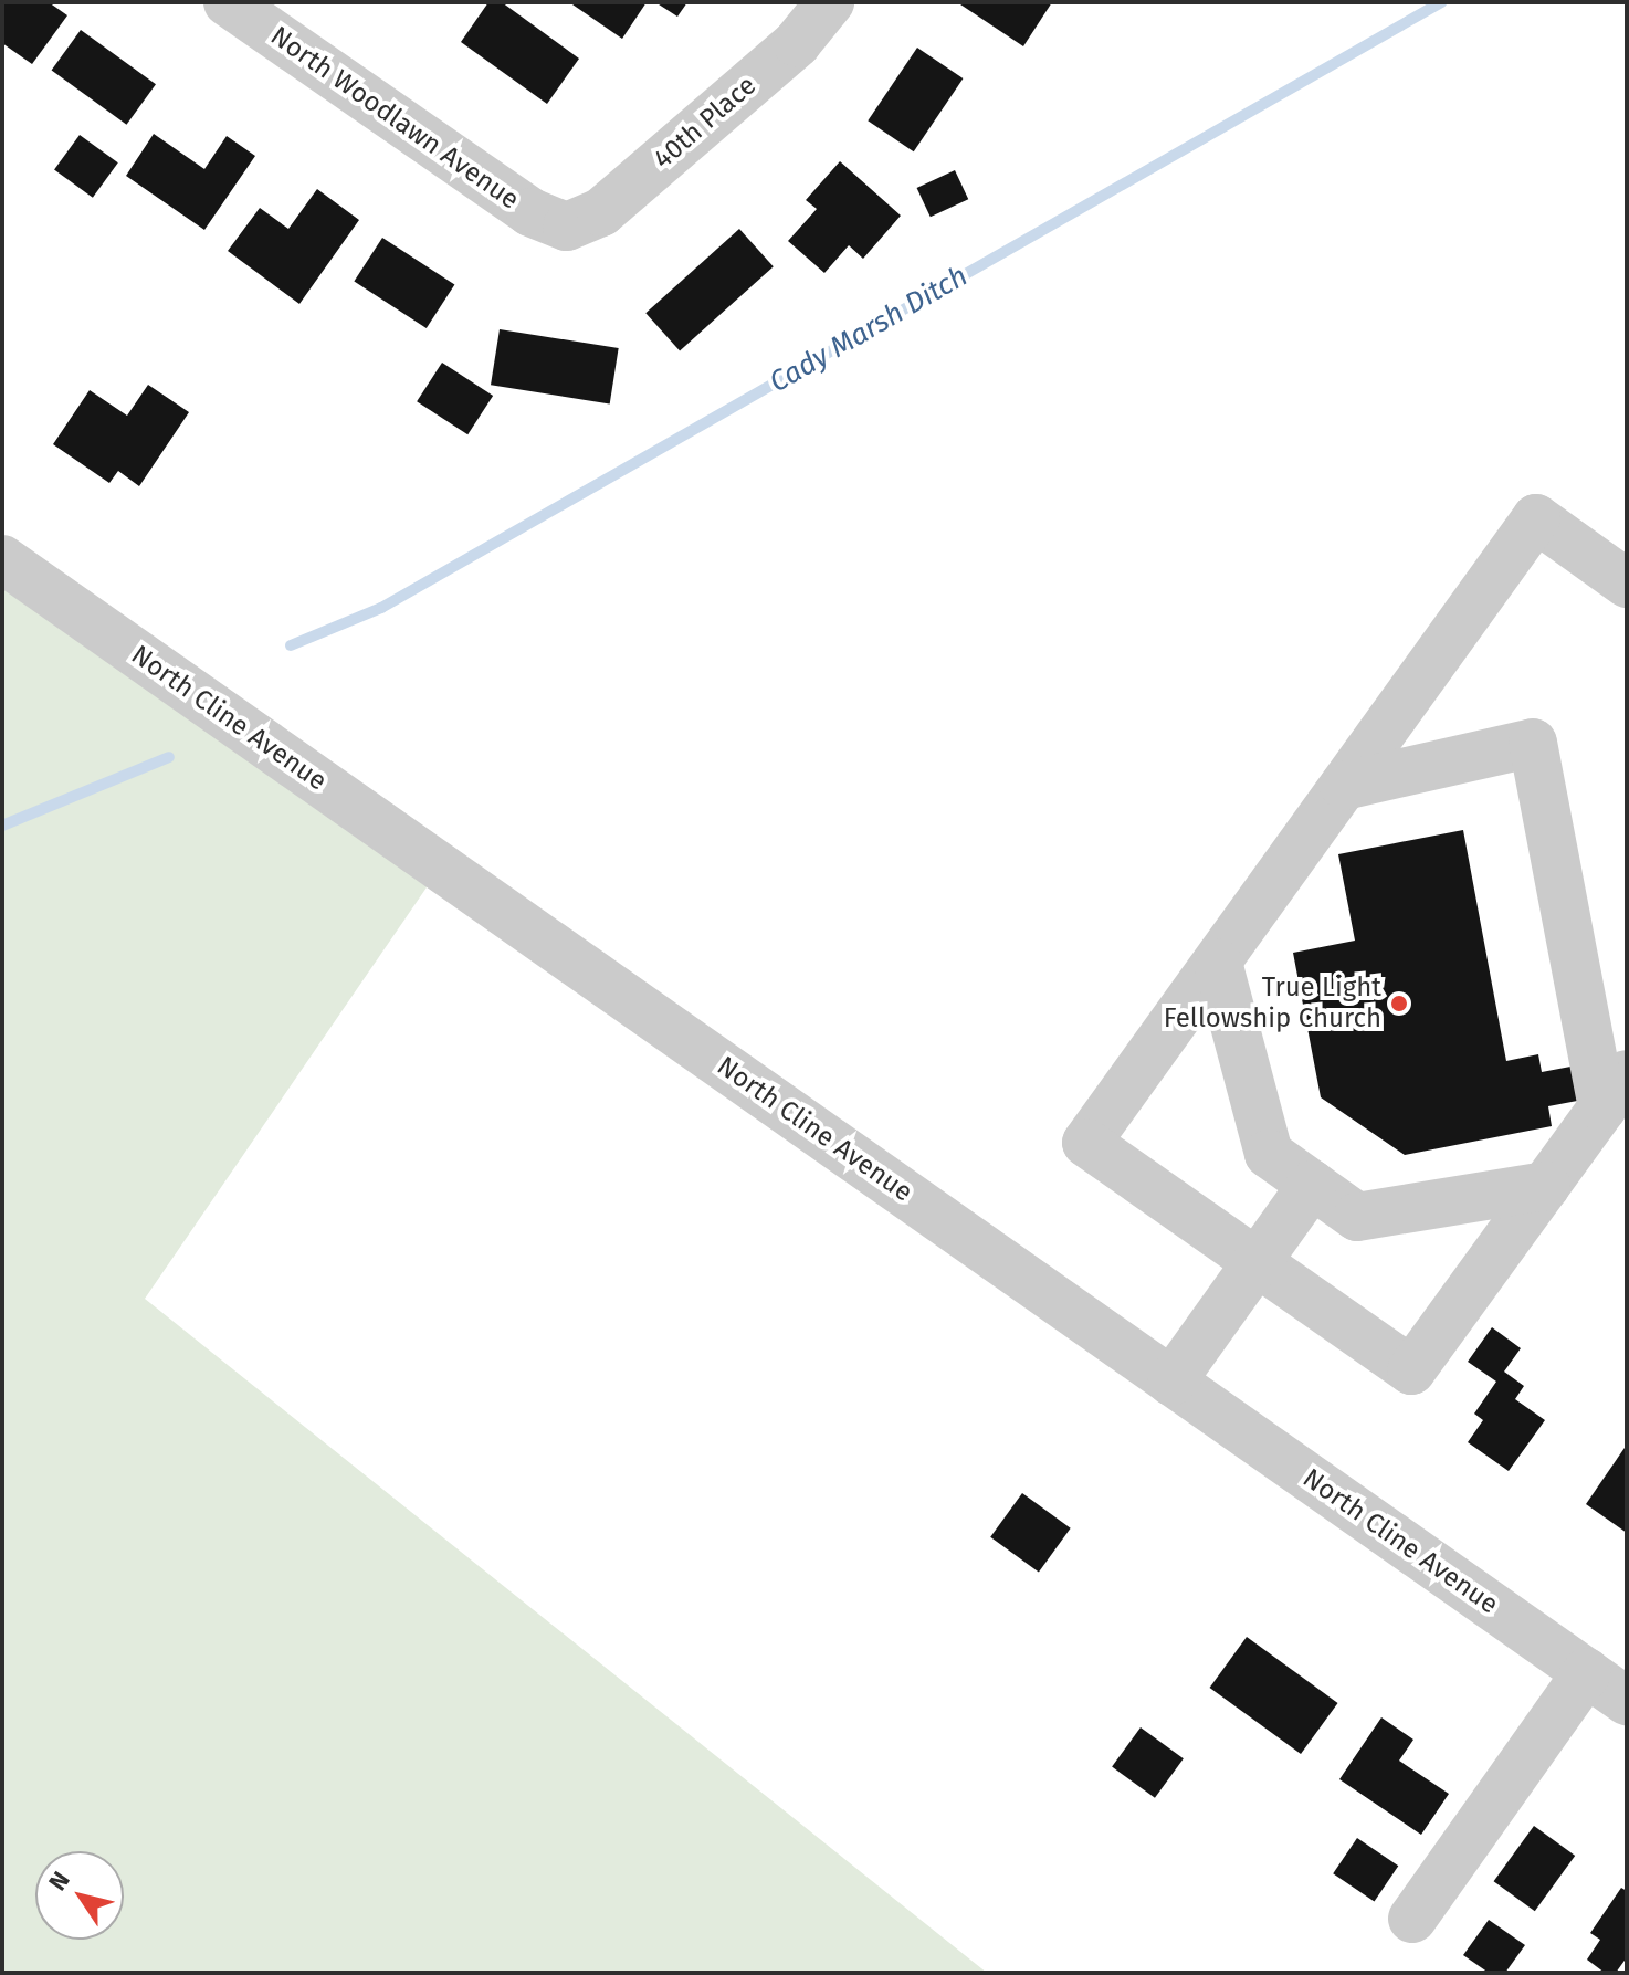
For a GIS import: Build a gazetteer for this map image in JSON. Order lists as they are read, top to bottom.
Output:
{
  "streets": {
    "street": ["North Woodlawn Avenue", "40th Place", "North Cline Avenue"]
  },
  "crossings": [
    ["North Woodlawn Avenue", "40th Place"]
  ],
  "water": ["Cady Marsh Ditch"],
  "places": ["True Light Fellowship Church"],
  "north": "top left"
}
